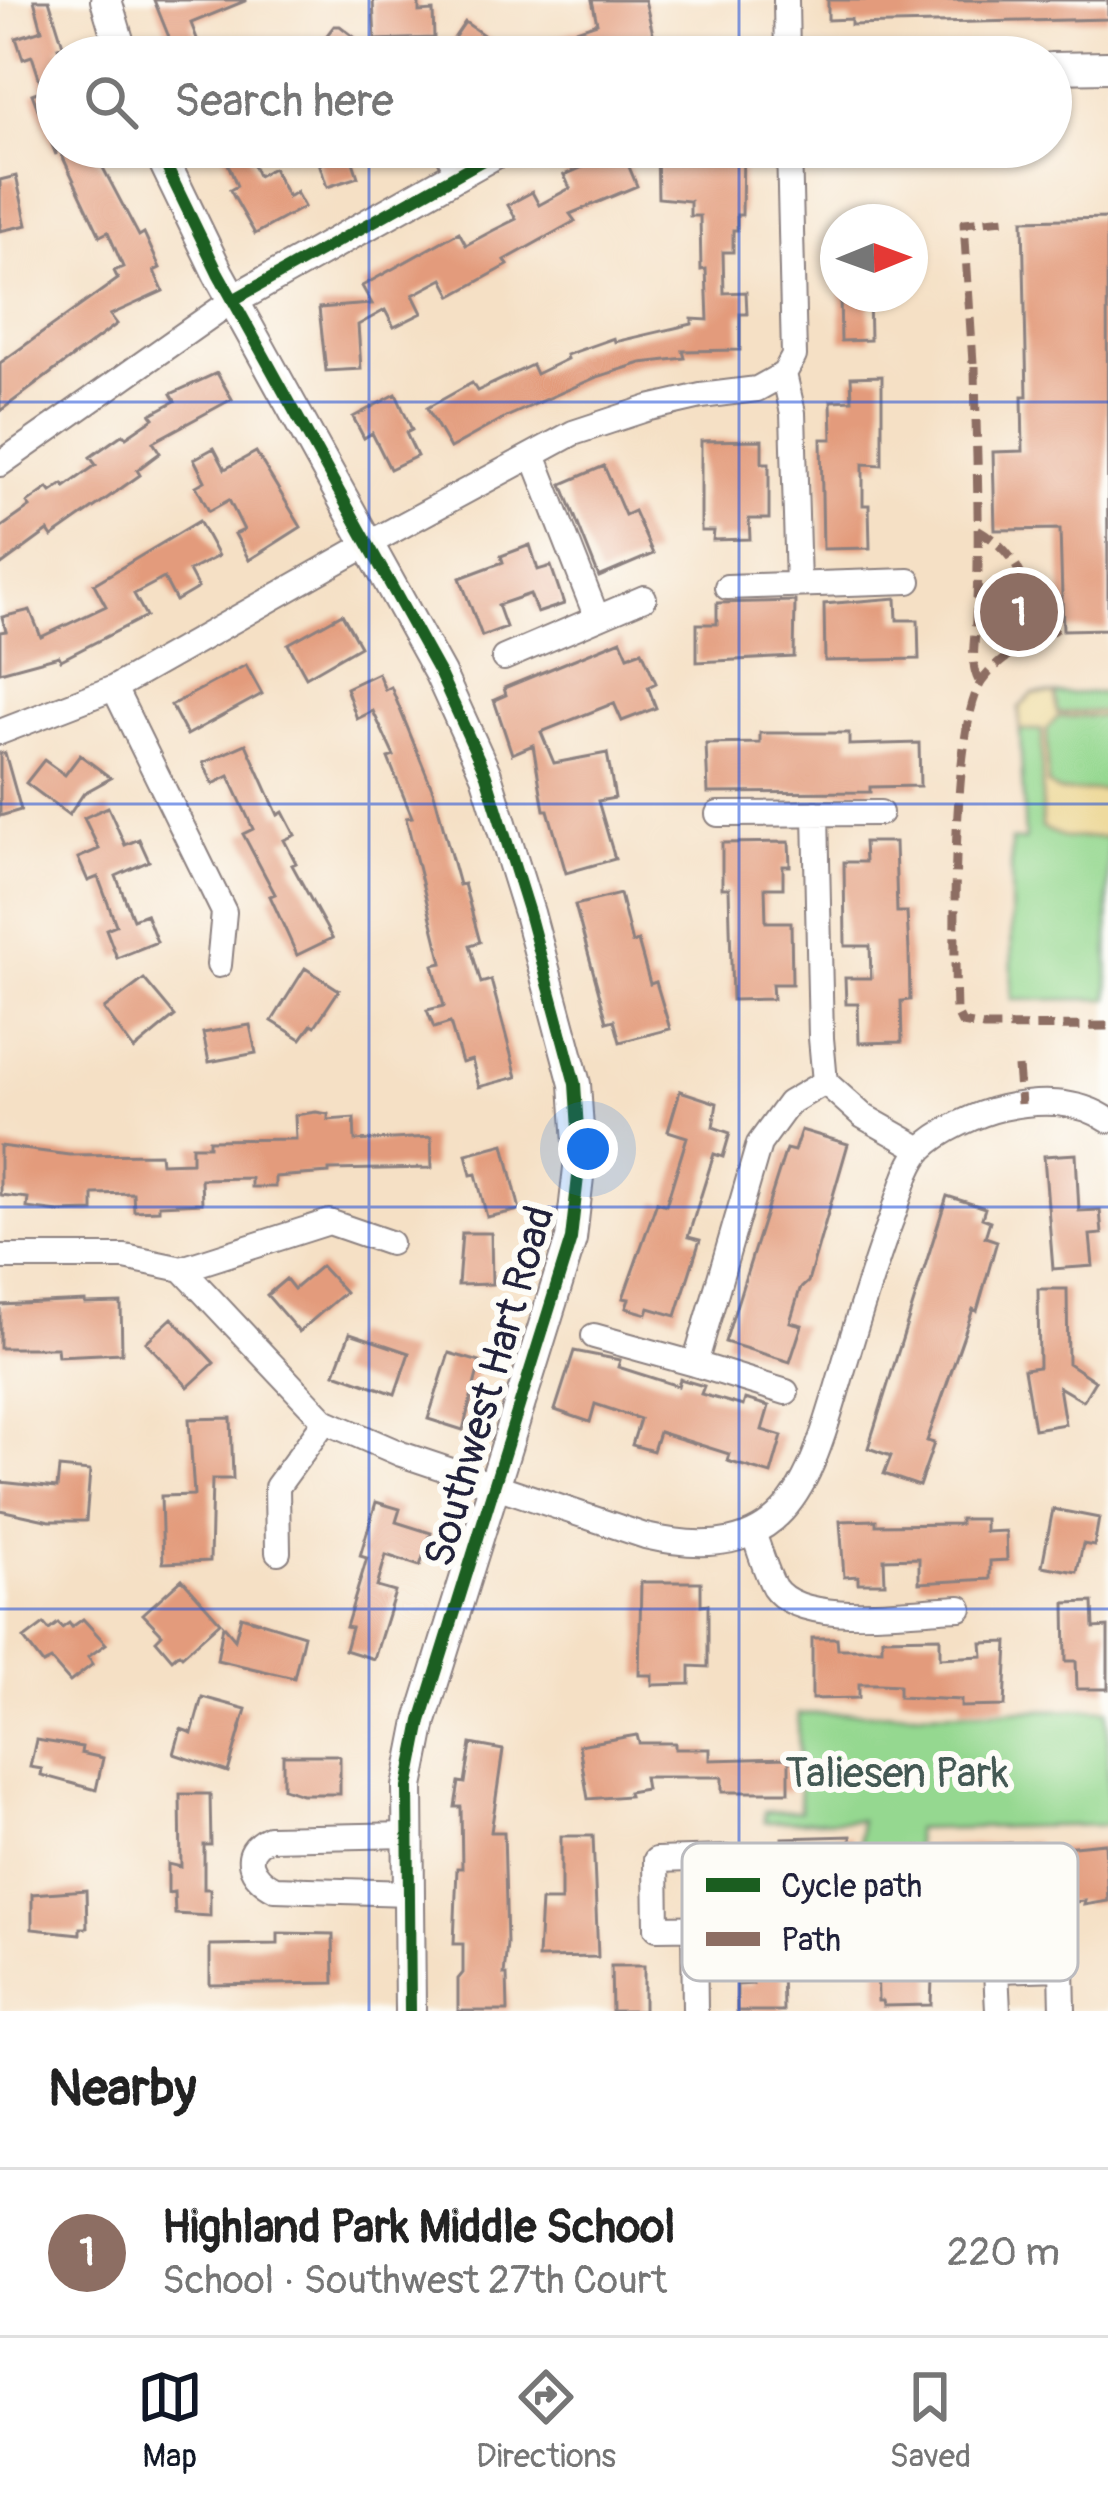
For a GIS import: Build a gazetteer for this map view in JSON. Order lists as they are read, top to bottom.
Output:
{
  "streets": {
    "street": ["Southwest Hart Road"]
  },
  "parks": ["Taliesen Park"],
  "legend": ["Cycle path", "Path"],
  "north": "right",
  "page": {
    "search": "Search here",
    "pins": "1",
    "heading": "Nearby",
    "list": [
      {
        "mark": "1",
        "name": "Highland Park Middle School",
        "note": "School · Southwest 27th Court",
        "value": "220 m"
      }
    ],
    "nav": ["Map", "Directions", "Saved"]
  }
}
